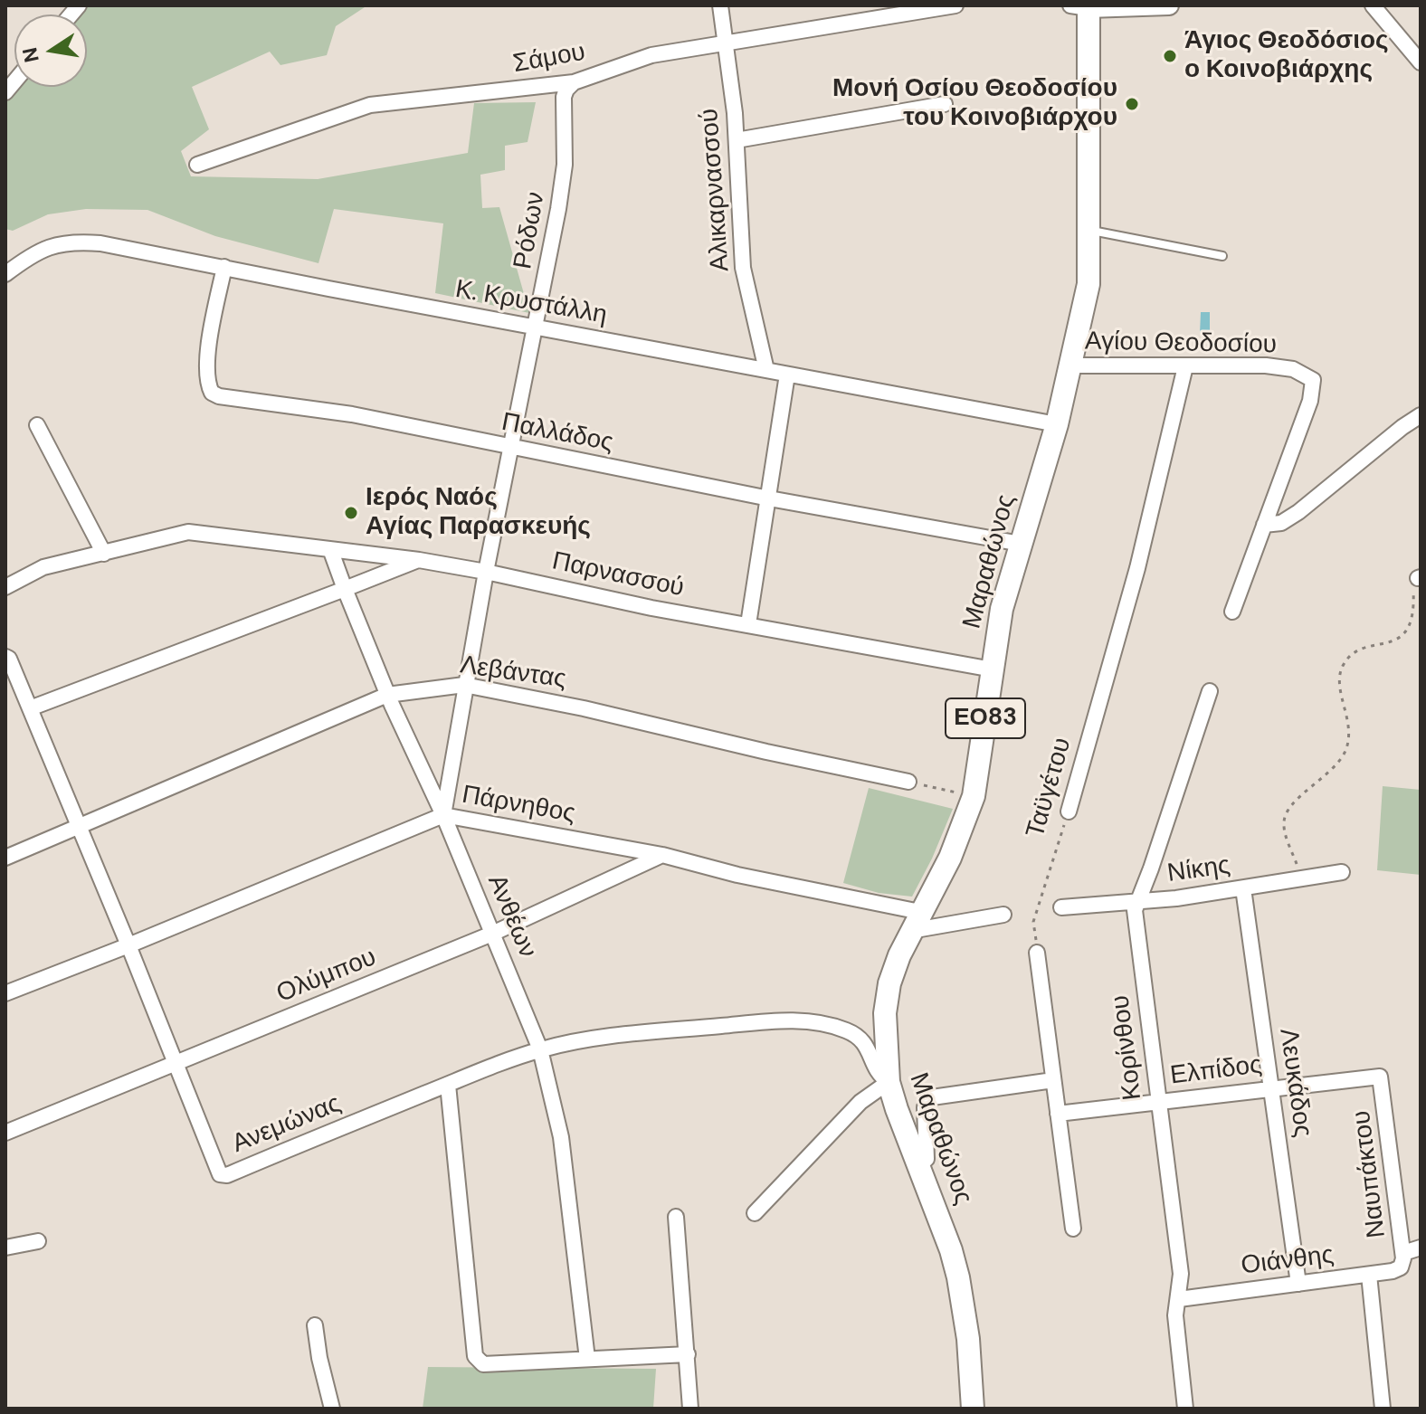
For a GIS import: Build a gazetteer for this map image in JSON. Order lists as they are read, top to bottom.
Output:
{
  "streets": {
    "main road": ["Μαραθώνος", "ΕΟ83"],
    "street": [
      "Σάμου",
      "Αλικαρνασσού",
      "Ρόδων",
      "Κ. Κρυστάλλη",
      "Αγίου Θεοδοσίου",
      "Παλλάδος",
      "Παρνασσού",
      "Λεβάντας",
      "Ταϋγέτου",
      "Πάρνηθος",
      "Νίκης",
      "Ανθέων",
      "Ολύμπου",
      "Κορίνθου",
      "Ελπίδος",
      "Λευκάδος",
      "Ανεμώνας",
      "Ναυπάκτου",
      "Οιάνθης"
    ]
  },
  "crossings": [
    ["Σάμου", "Αλικαρνασσού"],
    ["Σάμου", "Ρόδων"],
    ["Αλικαρνασσού", "Κ. Κρυστάλλη"],
    ["Ρόδων", "Κ. Κρυστάλλη"],
    ["Ρόδων", "Παλλάδος"],
    ["Ρόδων", "Παρνασσού"],
    ["Ρόδων", "Λεβάντας"],
    ["Ρόδων", "Πάρνηθος"],
    ["Ρόδων", "Ανθέων"],
    ["Κ. Κρυστάλλη", "Παλλάδος"],
    ["Κ. Κρυστάλλη", "Μαραθώνος"],
    ["Αγίου Θεοδοσίου", "Μαραθώνος"],
    ["Αγίου Θεοδοσίου", "Ταϋγέτου"],
    ["Παλλάδος", "Μαραθώνος"],
    ["Μαραθώνος", "Παρνασσού"],
    ["Μαραθώνος", "Πάρνηθος"],
    ["Μαραθώνος", "Ανεμώνας"],
    ["Παρνασσού", "Ανθέων"],
    ["Λεβάντας", "Ανθέων"],
    ["Λεβάντας", "Ανεμώνας"],
    ["Πάρνηθος", "Ανθέων"],
    ["Πάρνηθος", "Ολύμπου"],
    ["Πάρνηθος", "Ανεμώνας"],
    ["Νίκης", "Κορίνθου"],
    ["Νίκης", "Λευκάδος"],
    ["Ανθέων", "Ολύμπου"],
    ["Ανθέων", "Ανεμώνας"],
    ["Ολύμπου", "Ανεμώνας"],
    ["Κορίνθου", "Ελπίδος"],
    ["Κορίνθου", "Οιάνθης"],
    ["Ελπίδος", "Λευκάδος"],
    ["Ελπίδος", "Ναυπάκτου"],
    ["Λευκάδος", "Οιάνθης"],
    ["Ναυπάκτου", "Οιάνθης"]
  ],
  "places": ["Άγιος Θεοδόσιος ο Κοινοβιάρχης", "Μονή Οσίου Θεοδοσίου του Κοινοβιάρχου", "Ιερός Ναός Αγίας Παρασκευής"],
  "north": "left"
}
